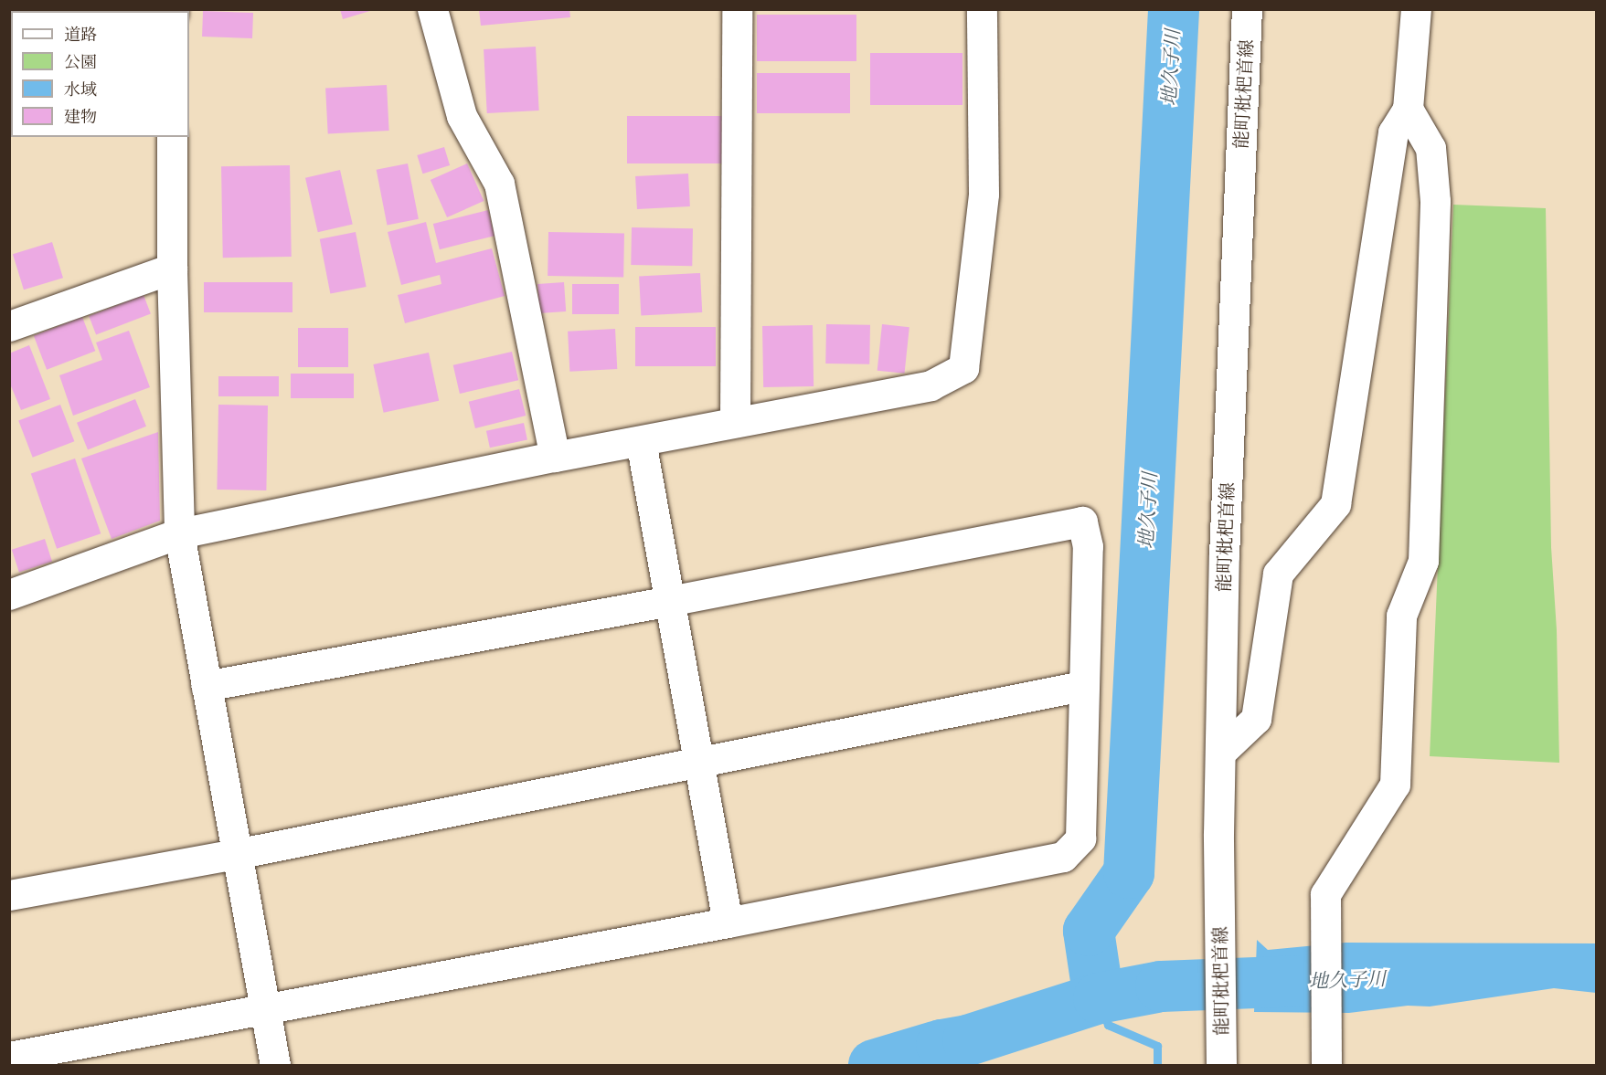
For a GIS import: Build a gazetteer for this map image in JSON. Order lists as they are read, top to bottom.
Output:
{
  "streets": {
    "street": ["能町枇杷首線"]
  },
  "water": ["地久子川"],
  "legend": [
    "道路",
    "公園",
    "水域",
    "建物"
  ]
}
